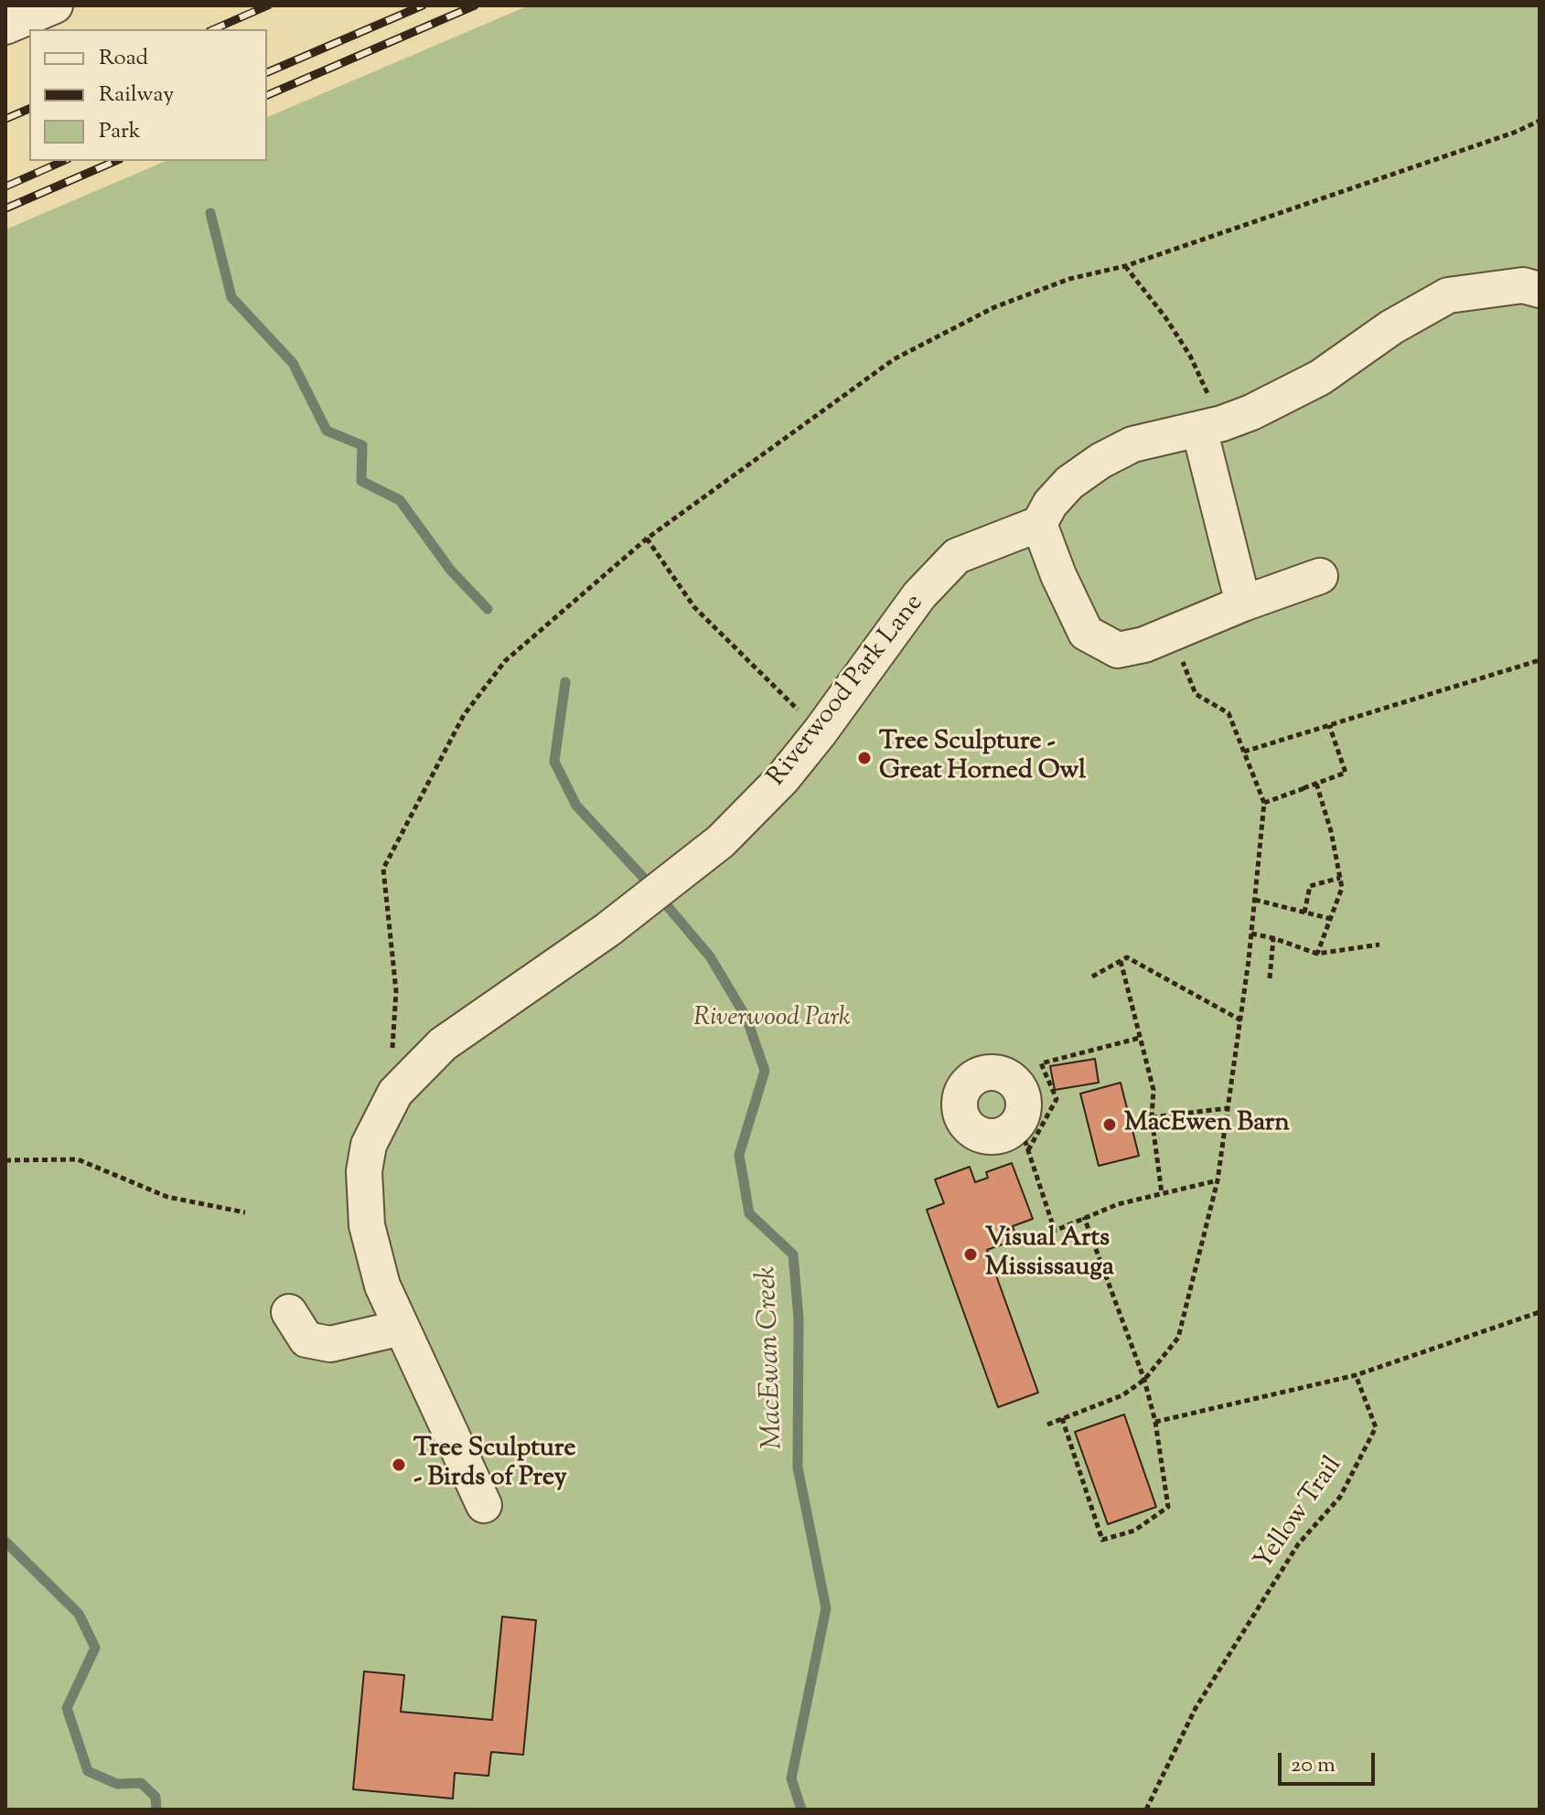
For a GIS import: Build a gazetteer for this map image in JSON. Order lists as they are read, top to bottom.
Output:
{
  "streets": {
    "street": ["Riverwood Park Lane"],
    "path": ["Yellow Trail"]
  },
  "water": ["MacEwan Creek"],
  "parks": ["Riverwood Park"],
  "places": [
    "Tree Sculpture - Great Horned Owl",
    "MacEwen Barn",
    "Visual Arts Mississauga",
    "Tree Sculpture - Birds of Prey"
  ],
  "legend": ["Road", "Railway", "Park"],
  "scale_bar": "20 m"
}
